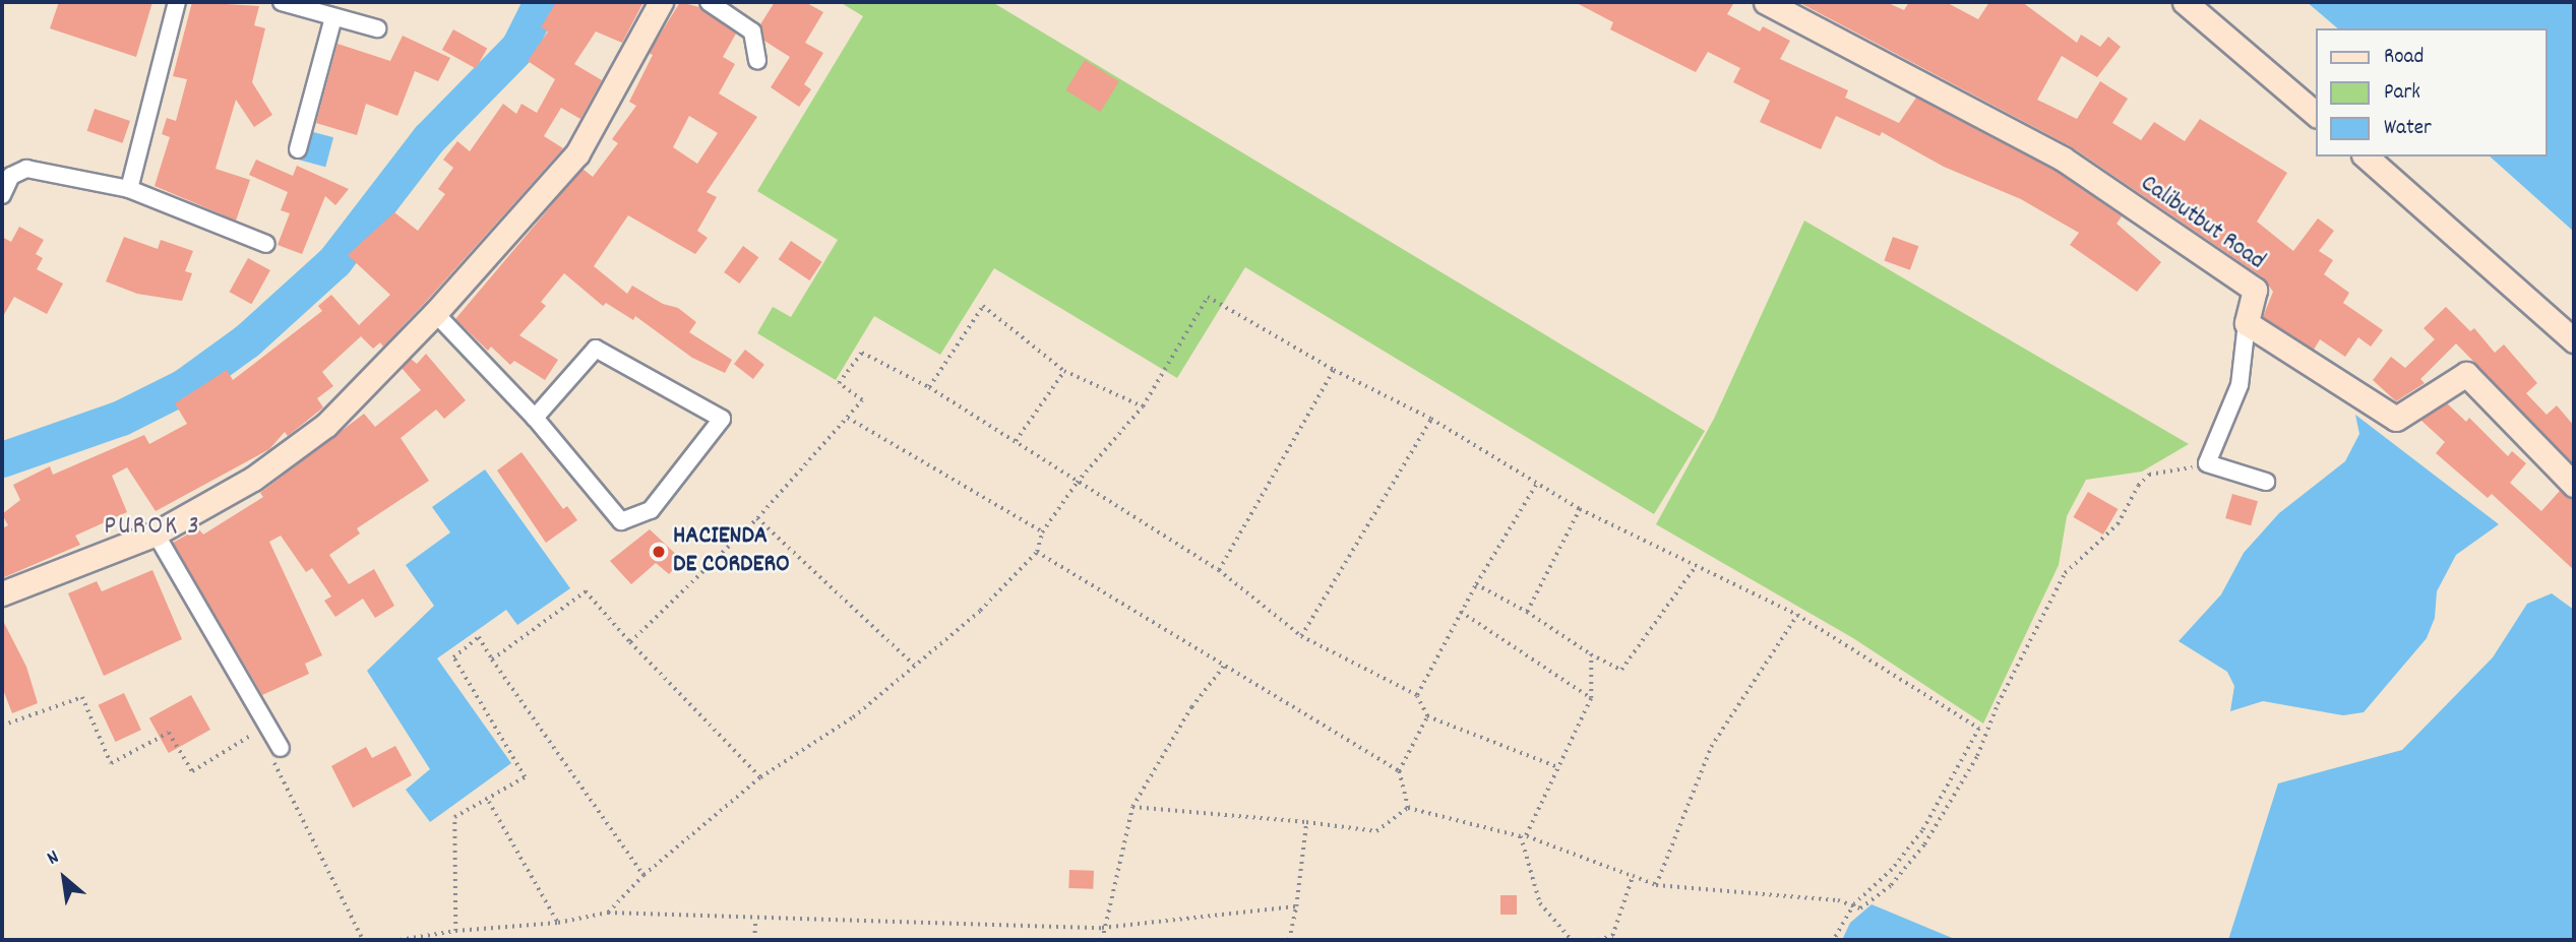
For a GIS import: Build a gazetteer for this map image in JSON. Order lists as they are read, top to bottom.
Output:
{
  "streets": {
    "street": ["Calibutbut Road"]
  },
  "districts": ["PUROK 3"],
  "places": ["HACIENDA DE CORDERO"],
  "legend": ["Road", "Park", "Water"],
  "north": "top left"
}
